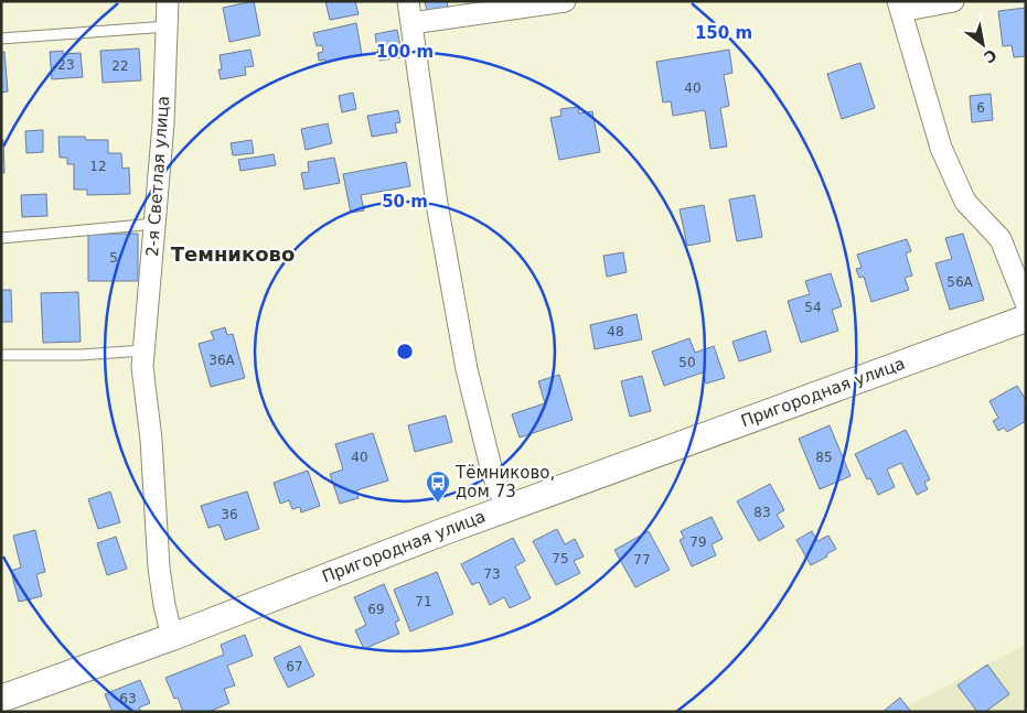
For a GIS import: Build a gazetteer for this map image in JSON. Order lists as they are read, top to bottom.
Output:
{
  "streets": {
    "street": ["2-я Светлая улица", "Пригородная улица"]
  },
  "crossings": [
    ["2-я Светлая улица", "Пригородная улица"]
  ],
  "districts": ["Темниково"],
  "places": {
    "bus stop": ["Тёмниково, дом 73"]
  },
  "house_numbers": [
    "23",
    "22",
    "40",
    "6",
    "12",
    "5",
    "56А",
    "54",
    "48",
    "36А",
    "50",
    "40",
    "85",
    "83",
    "36",
    "79",
    "75",
    "77",
    "73",
    "71",
    "69",
    "67",
    "63"
  ],
  "north": "bottom right",
  "rings": ["150 m", "100 m", "50 m"]
}
